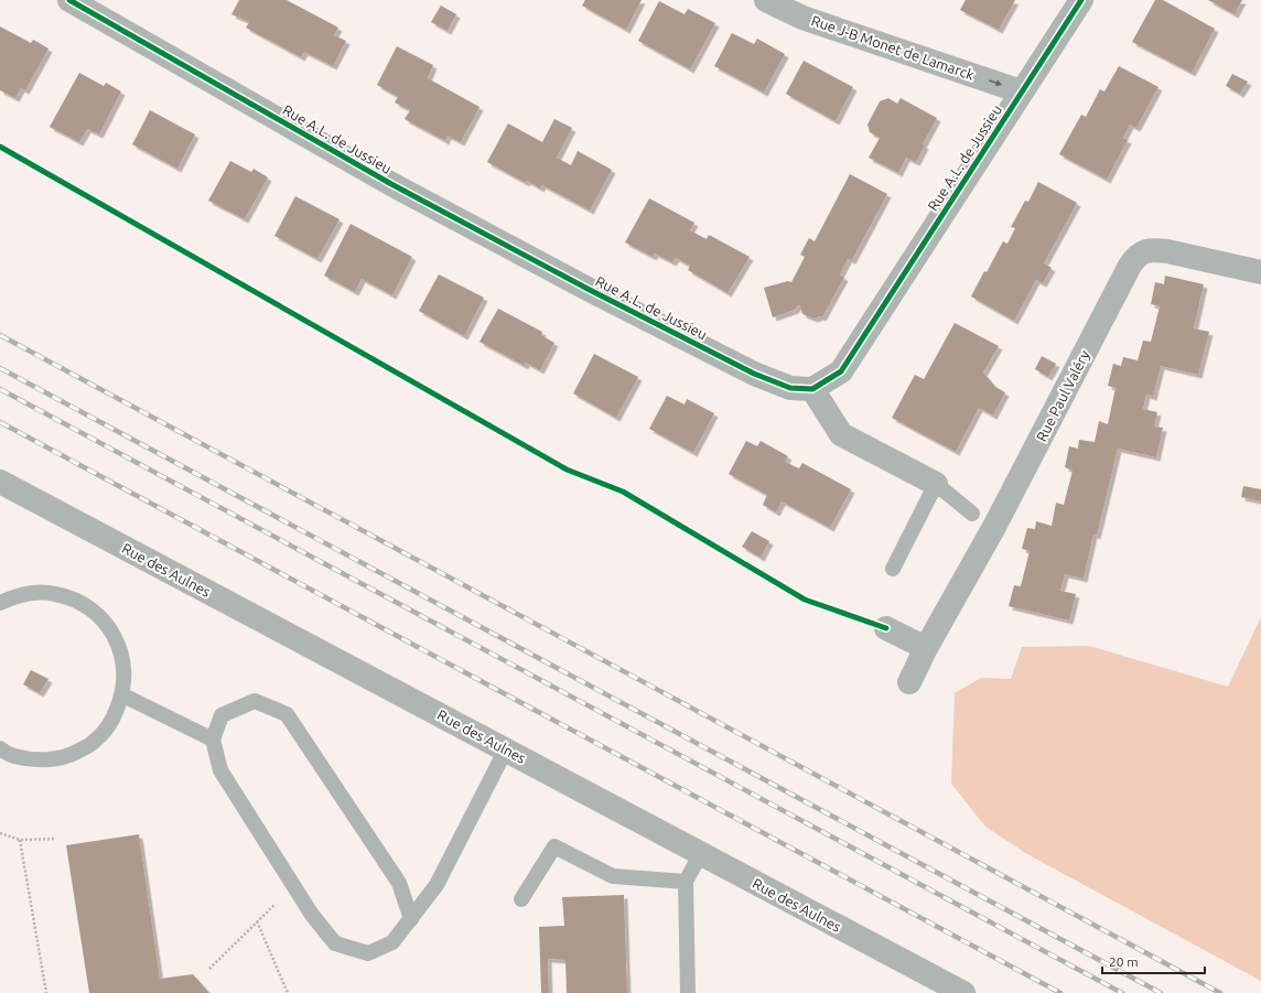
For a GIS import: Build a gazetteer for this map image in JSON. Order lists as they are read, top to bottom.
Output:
{
  "streets": {
    "street": [
      "Rue J-B Monet de Lamarck",
      "Rue A.L. de Jussieu",
      "Rue Paul Valéry",
      "Rue des Aulnes"
    ]
  },
  "crossings": [
    ["Rue J-B Monet de Lamarck", "Rue A.L. de Jussieu"]
  ],
  "one_way": ["Rue J-B Monet de Lamarck"],
  "scale_bar": "20 m"
}
